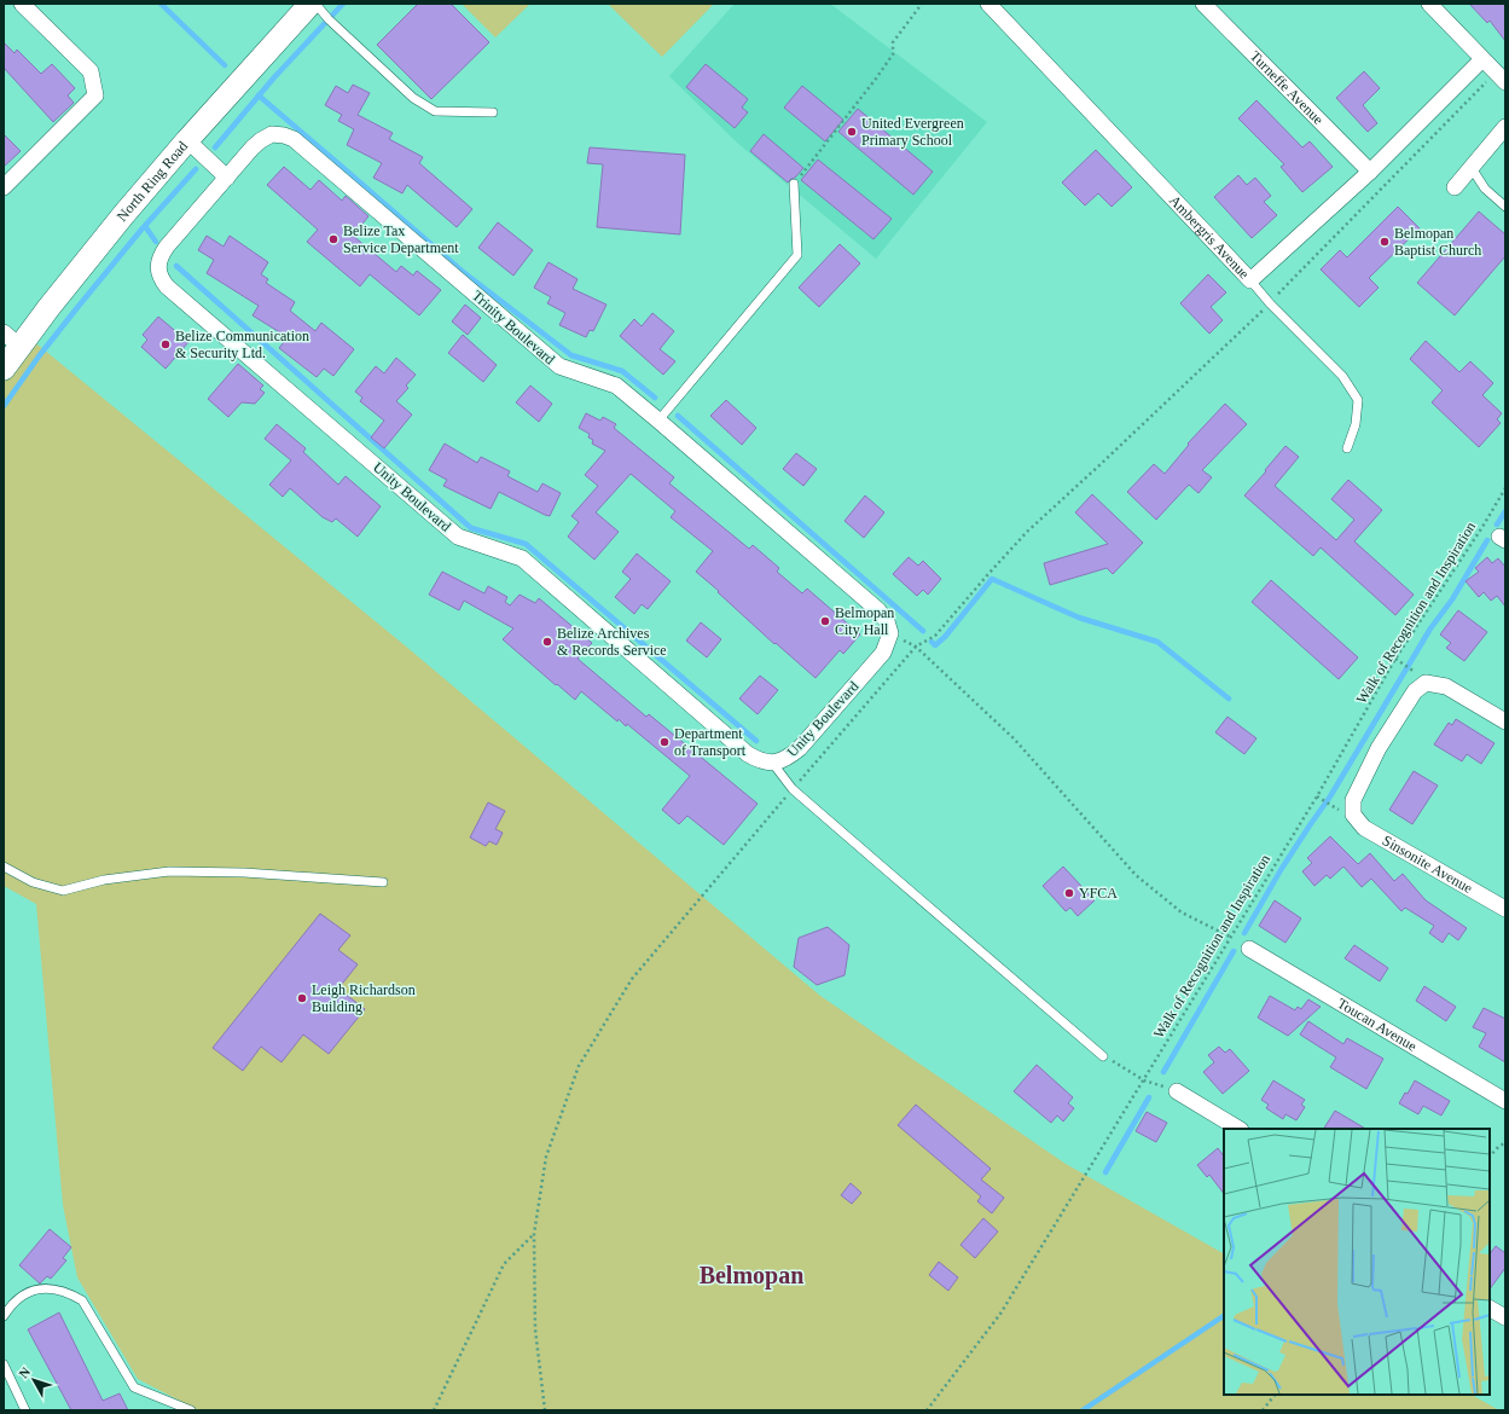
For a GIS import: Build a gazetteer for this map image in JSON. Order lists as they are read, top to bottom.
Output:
{
  "streets": {
    "main road": ["North Ring Road"],
    "street": [
      "Turneffe Avenue",
      "Ambergris Avenue",
      "Trinity Boulevard",
      "Unity Boulevard",
      "Sinsonite Avenue",
      "Toucan Avenue"
    ],
    "path": ["Walk of Recognition and Inspiration"]
  },
  "crossings": [
    ["Turneffe Avenue", "Ambergris Avenue"],
    ["Trinity Boulevard", "Unity Boulevard"]
  ],
  "districts": ["Belmopan"],
  "places": [
    "United Evergreen Primary School",
    "Belize Tax Service Department",
    "Belmopan Baptist Church",
    "Belize Communication & Security Ltd.",
    "Belmopan City Hall",
    "Belize Archives & Records Service",
    "Department of Transport",
    "YFCA",
    "Leigh Richardson Building"
  ],
  "north": "top left"
}
